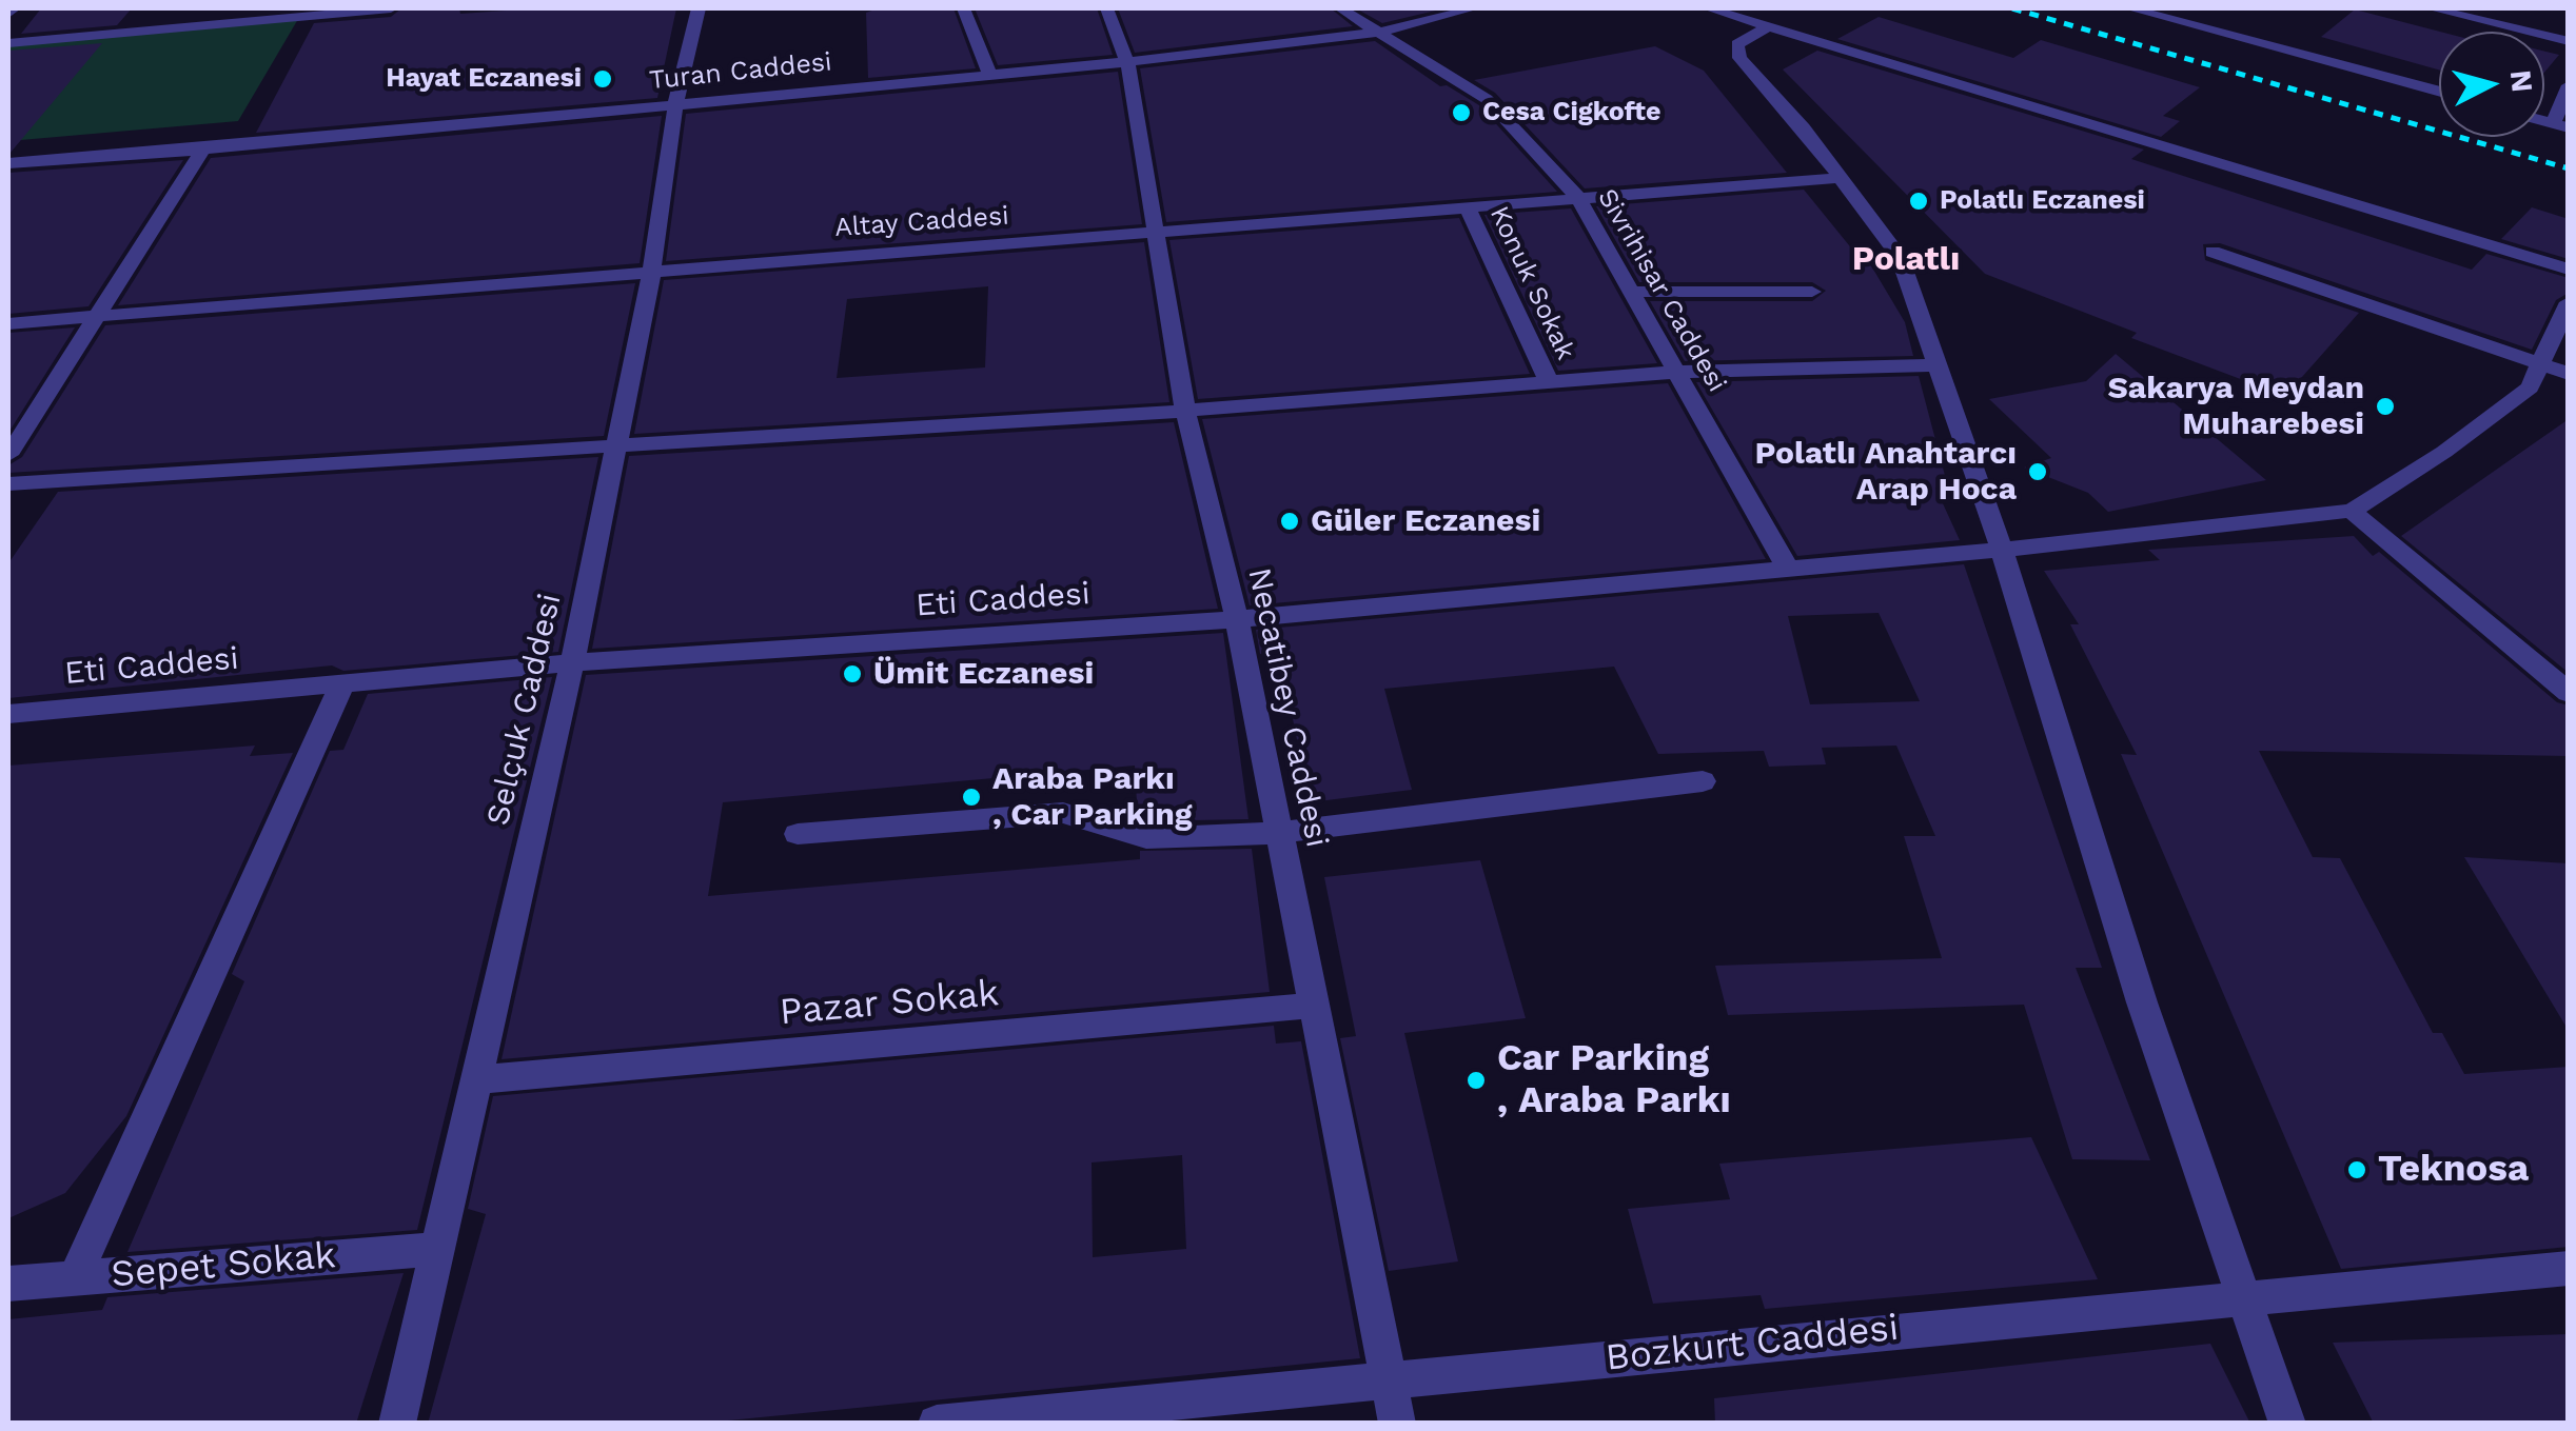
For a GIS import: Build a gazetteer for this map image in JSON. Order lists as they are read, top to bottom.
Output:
{
  "streets": {
    "street": [
      "Turan Caddesi",
      "Altay Caddesi",
      "Konuk Sokak",
      "Sivrihisar Caddesi",
      "Eti Caddesi",
      "Necatibey Caddesi",
      "Selçuk Caddesi",
      "Pazar Sokak",
      "Sepet Sokak",
      "Bozkurt Caddesi"
    ]
  },
  "crossings": [
    ["Turan Caddesi", "Sivrihisar Caddesi"],
    ["Turan Caddesi", "Necatibey Caddesi"],
    ["Turan Caddesi", "Selçuk Caddesi"],
    ["Altay Caddesi", "Konuk Sokak"],
    ["Altay Caddesi", "Sivrihisar Caddesi"],
    ["Altay Caddesi", "Necatibey Caddesi"],
    ["Altay Caddesi", "Selçuk Caddesi"],
    ["Sivrihisar Caddesi", "Eti Caddesi"],
    ["Eti Caddesi", "Necatibey Caddesi"],
    ["Eti Caddesi", "Selçuk Caddesi"],
    ["Necatibey Caddesi", "Pazar Sokak"],
    ["Necatibey Caddesi", "Bozkurt Caddesi"],
    ["Selçuk Caddesi", "Pazar Sokak"],
    ["Selçuk Caddesi", "Sepet Sokak"]
  ],
  "districts": ["Polatlı"],
  "places": [
    "Hayat Eczanesi",
    "Cesa Cigkofte",
    "Polatlı Eczanesi",
    "Sakarya Meydan Muharebesi",
    "Polatlı Anahtarcı Arap Hoca",
    "Güler Eczanesi",
    "Ümit Eczanesi",
    "Araba Parkı , Car Parking",
    "Car Parking , Araba Parkı",
    "Teknosa"
  ],
  "north": "right"
}
